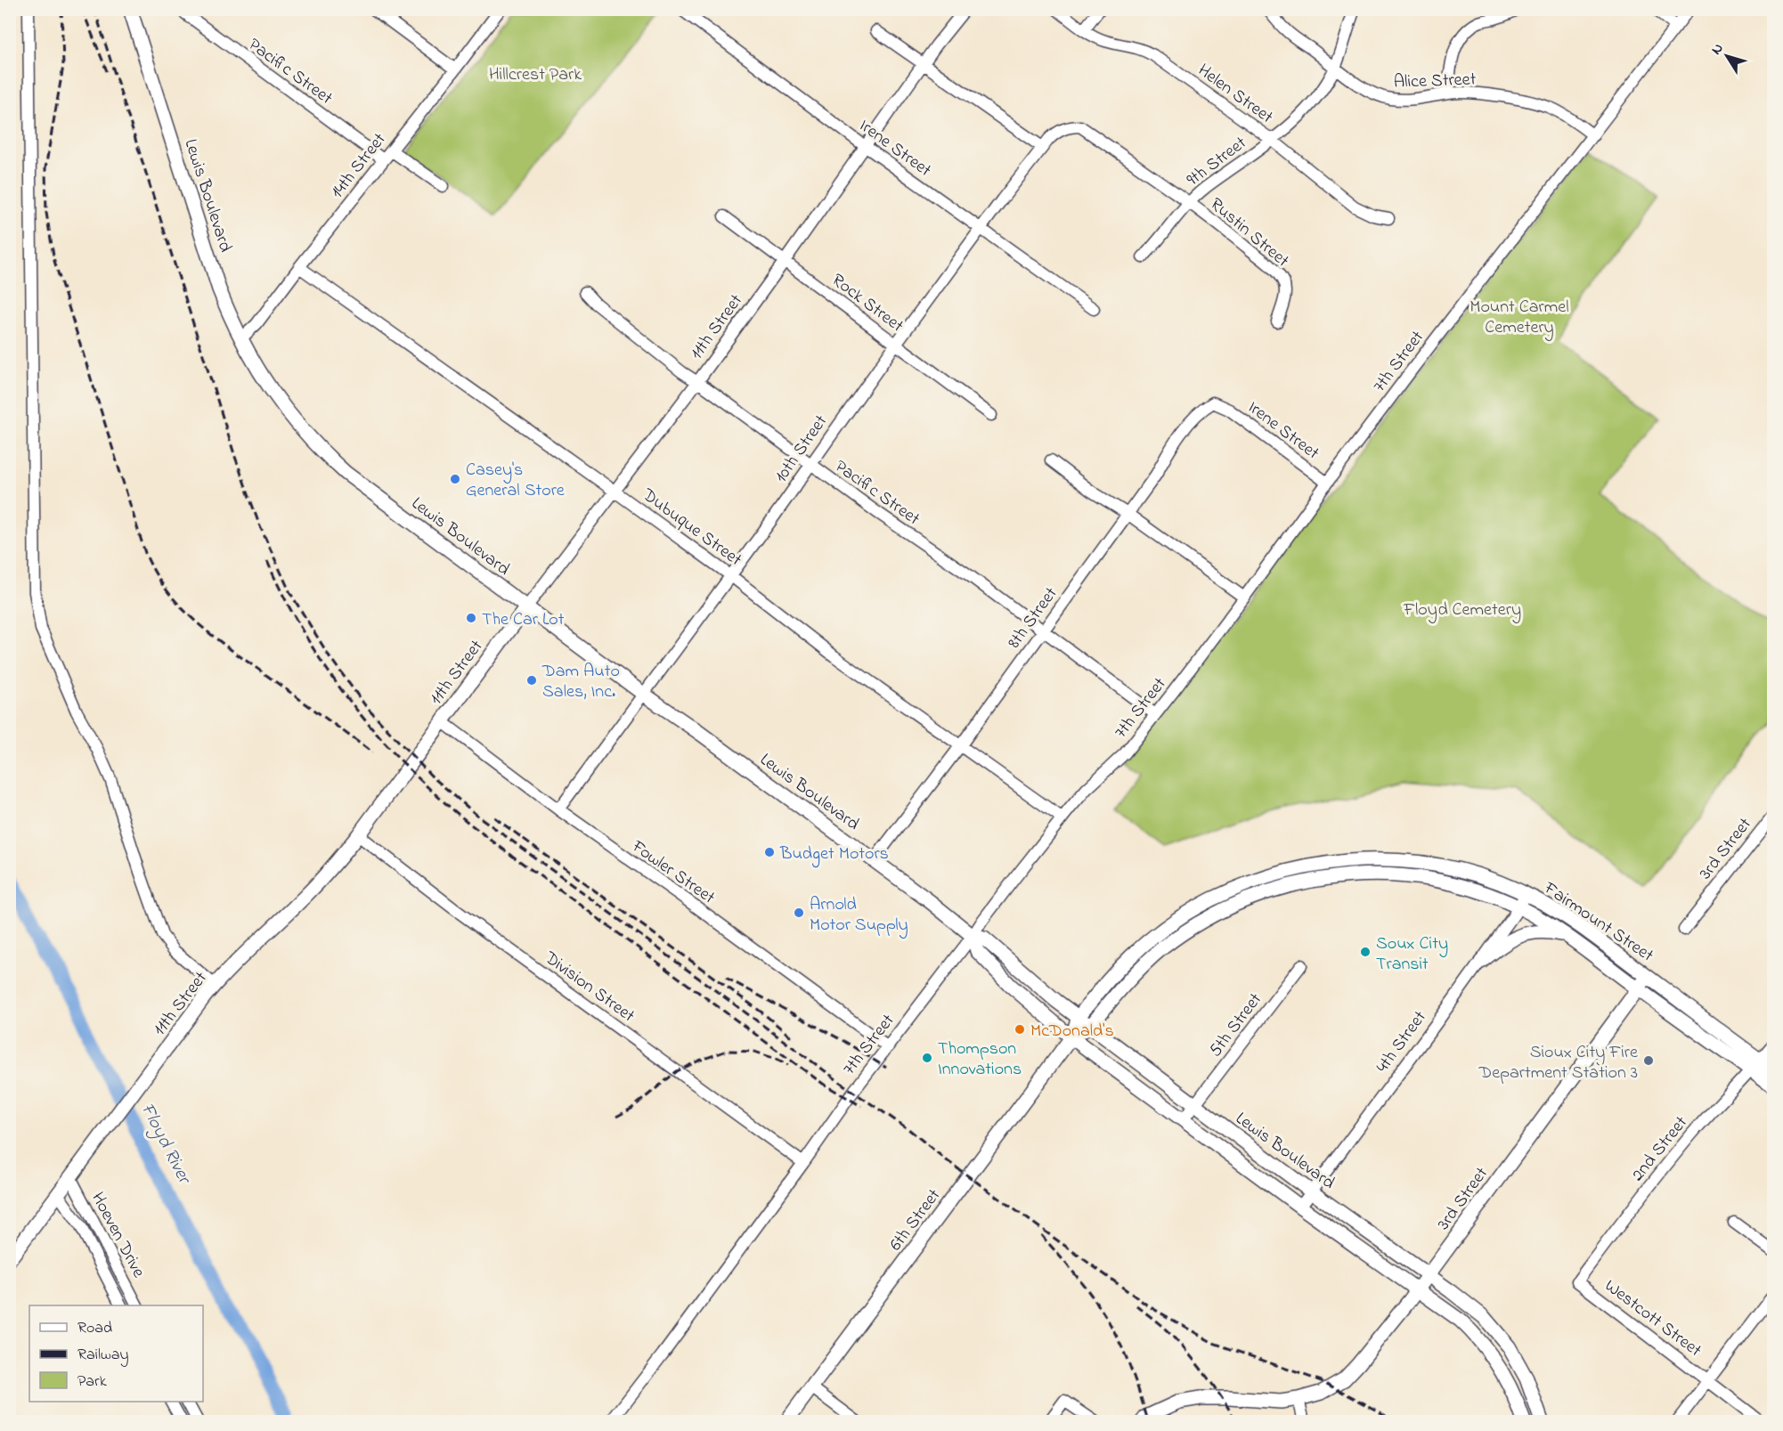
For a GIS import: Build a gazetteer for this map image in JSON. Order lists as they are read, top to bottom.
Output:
{
  "streets": {
    "main road": [
      "Lewis Boulevard",
      "11th Street",
      "3rd Street",
      "Fairmount Street",
      "6th Street"
    ],
    "street": [
      "Pacific Street",
      "Alice Street",
      "Helen Street",
      "Irene Street",
      "9th Street",
      "14th Street",
      "Rustin Street",
      "Rock Street",
      "7th Street",
      "10th Street",
      "Dubuque Street",
      "8th Street",
      "Fowler Street",
      "Division Street",
      "5th Street",
      "4th Street",
      "2nd Street",
      "Hoeven Drive",
      "Westcott Street"
    ]
  },
  "crossings": [
    ["Pacific Street", "14th Street"],
    ["Pacific Street", "11th Street"],
    ["Pacific Street", "7th Street"],
    ["Pacific Street", "10th Street"],
    ["Pacific Street", "8th Street"],
    ["Alice Street", "9th Street"],
    ["Alice Street", "7th Street"],
    ["Helen Street", "9th Street"],
    ["Irene Street", "11th Street"],
    ["Irene Street", "7th Street"],
    ["Irene Street", "10th Street"],
    ["Irene Street", "8th Street"],
    ["9th Street", "Rustin Street"],
    ["14th Street", "Lewis Boulevard"],
    ["14th Street", "Dubuque Street"],
    ["Lewis Boulevard", "11th Street"],
    ["Lewis Boulevard", "7th Street"],
    ["Lewis Boulevard", "10th Street"],
    ["Lewis Boulevard", "8th Street"],
    ["Lewis Boulevard", "3rd Street"],
    ["Lewis Boulevard", "Fairmount Street"],
    ["Lewis Boulevard", "5th Street"],
    ["Lewis Boulevard", "4th Street"],
    ["Lewis Boulevard", "6th Street"],
    ["Rustin Street", "10th Street"],
    ["Rock Street", "11th Street"],
    ["Rock Street", "10th Street"],
    ["11th Street", "Dubuque Street"],
    ["11th Street", "Fowler Street"],
    ["11th Street", "Division Street"],
    ["11th Street", "Hoeven Drive"],
    ["7th Street", "Dubuque Street"],
    ["7th Street", "Fowler Street"],
    ["7th Street", "Division Street"],
    ["10th Street", "Dubuque Street"],
    ["10th Street", "Fowler Street"],
    ["Dubuque Street", "8th Street"],
    ["3rd Street", "Fairmount Street"],
    ["Fairmount Street", "4th Street"],
    ["Fairmount Street", "2nd Street"],
    ["Fairmount Street", "6th Street"],
    ["2nd Street", "Westcott Street"]
  ],
  "water": ["Floyd River"],
  "parks": ["Hillcrest Park", "Mount Carmel Cemetery", "Floyd Cemetery"],
  "places": [
    "Casey's General Store",
    "The Car Lot",
    "Dam Auto Sales, Inc.",
    "Budget Motors",
    "Arnold Motor Supply",
    "Soux City Transit",
    "McDonald's",
    "Thompson Innovations",
    "Sioux City Fire Department Station 3"
  ],
  "legend": ["Road", "Railway", "Park"],
  "north": "top left"
}
